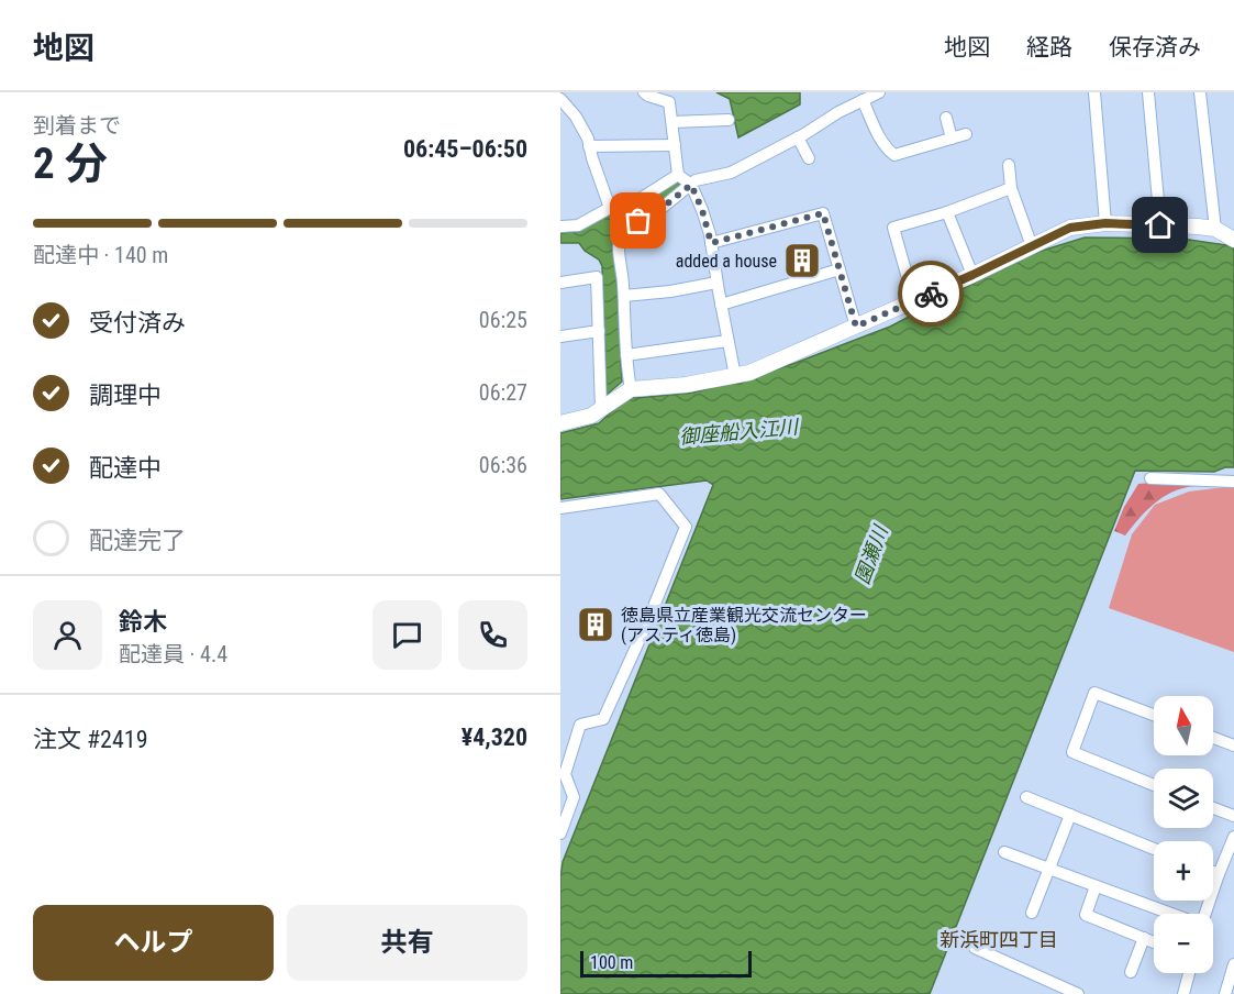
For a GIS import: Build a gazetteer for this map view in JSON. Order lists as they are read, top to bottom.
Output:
{
  "districts": ["新浜町四丁目"],
  "water": ["御座船入江川", "園瀬川"],
  "places": {
    "building": ["added a house", "徳島県立産業観光交流センター (アスティ徳島)"]
  },
  "scale_bar": "100 m",
  "north": "top",
  "page": {
    "header": "地図",
    "nav": ["地図", "経路", "保存済み"],
    "heading": ["2 分", "到着まで", "06:45–06:50"],
    "panel": [
      "鈴木",
      "配達員 · 4.4",
      "注文 #2419",
      "¥4,320"
    ],
    "bar": "配達中 · 140 m",
    "list": [
      ["受付済み", "06:25"],
      ["調理中", "06:27"],
      ["配達中", "06:36"],
      "配達完了"
    ],
    "map_buttons": ["+", "−"],
    "buttons": ["ヘルプ", "共有"],
    "scale": "100 m"
  }
}
